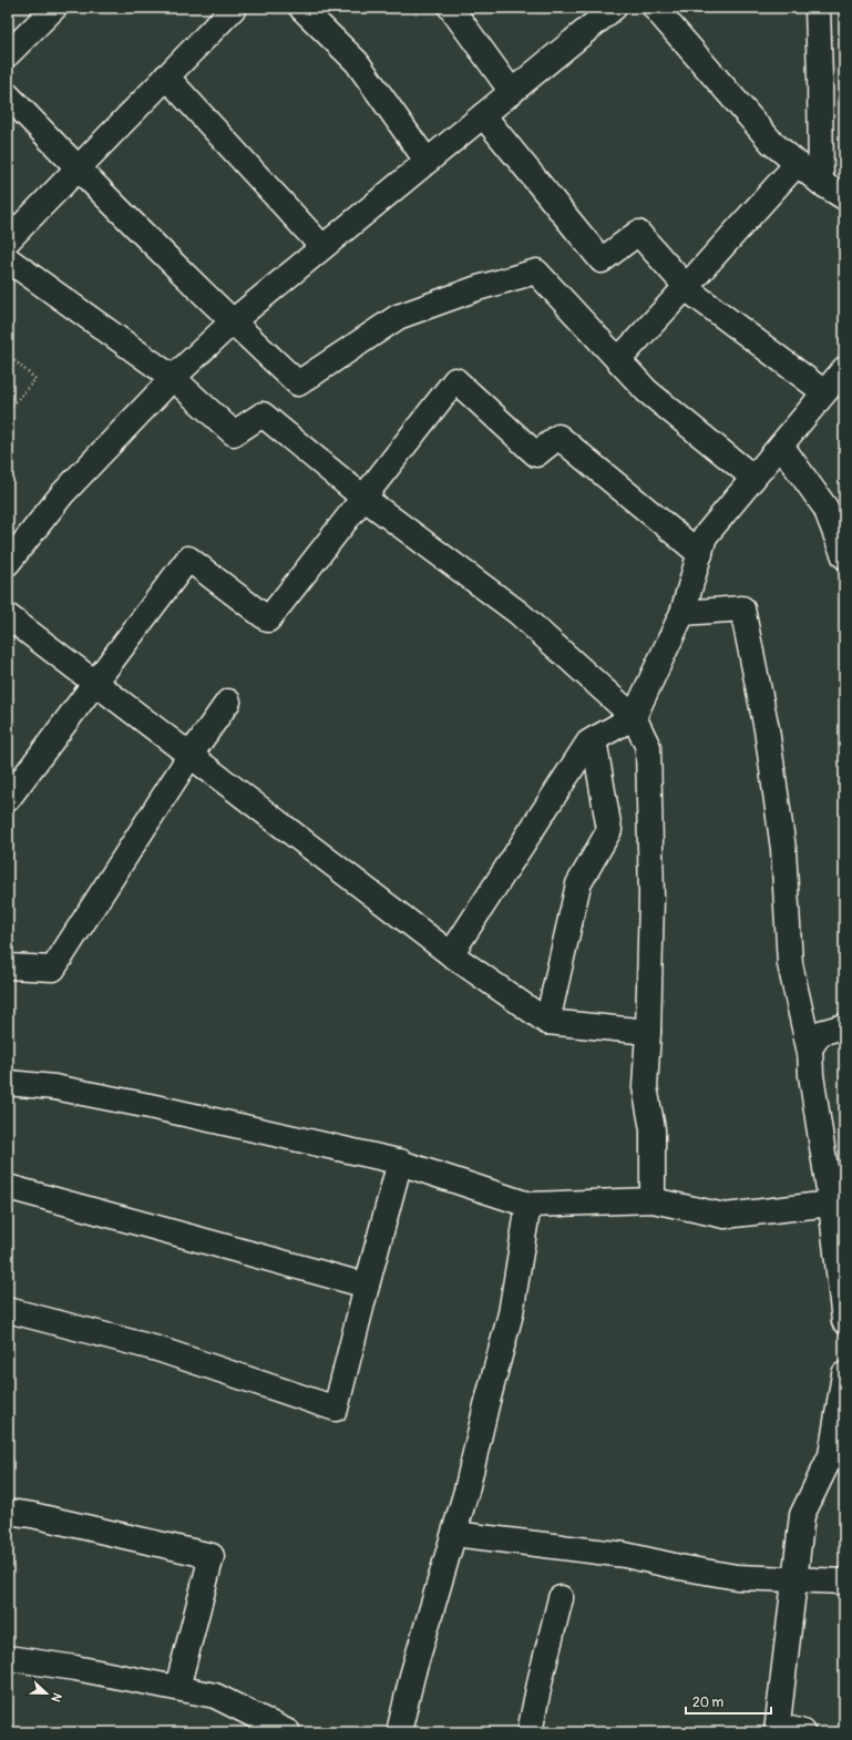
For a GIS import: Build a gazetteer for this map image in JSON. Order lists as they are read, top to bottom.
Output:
{
  "scale_bar": "20 m",
  "north": "right"
}
